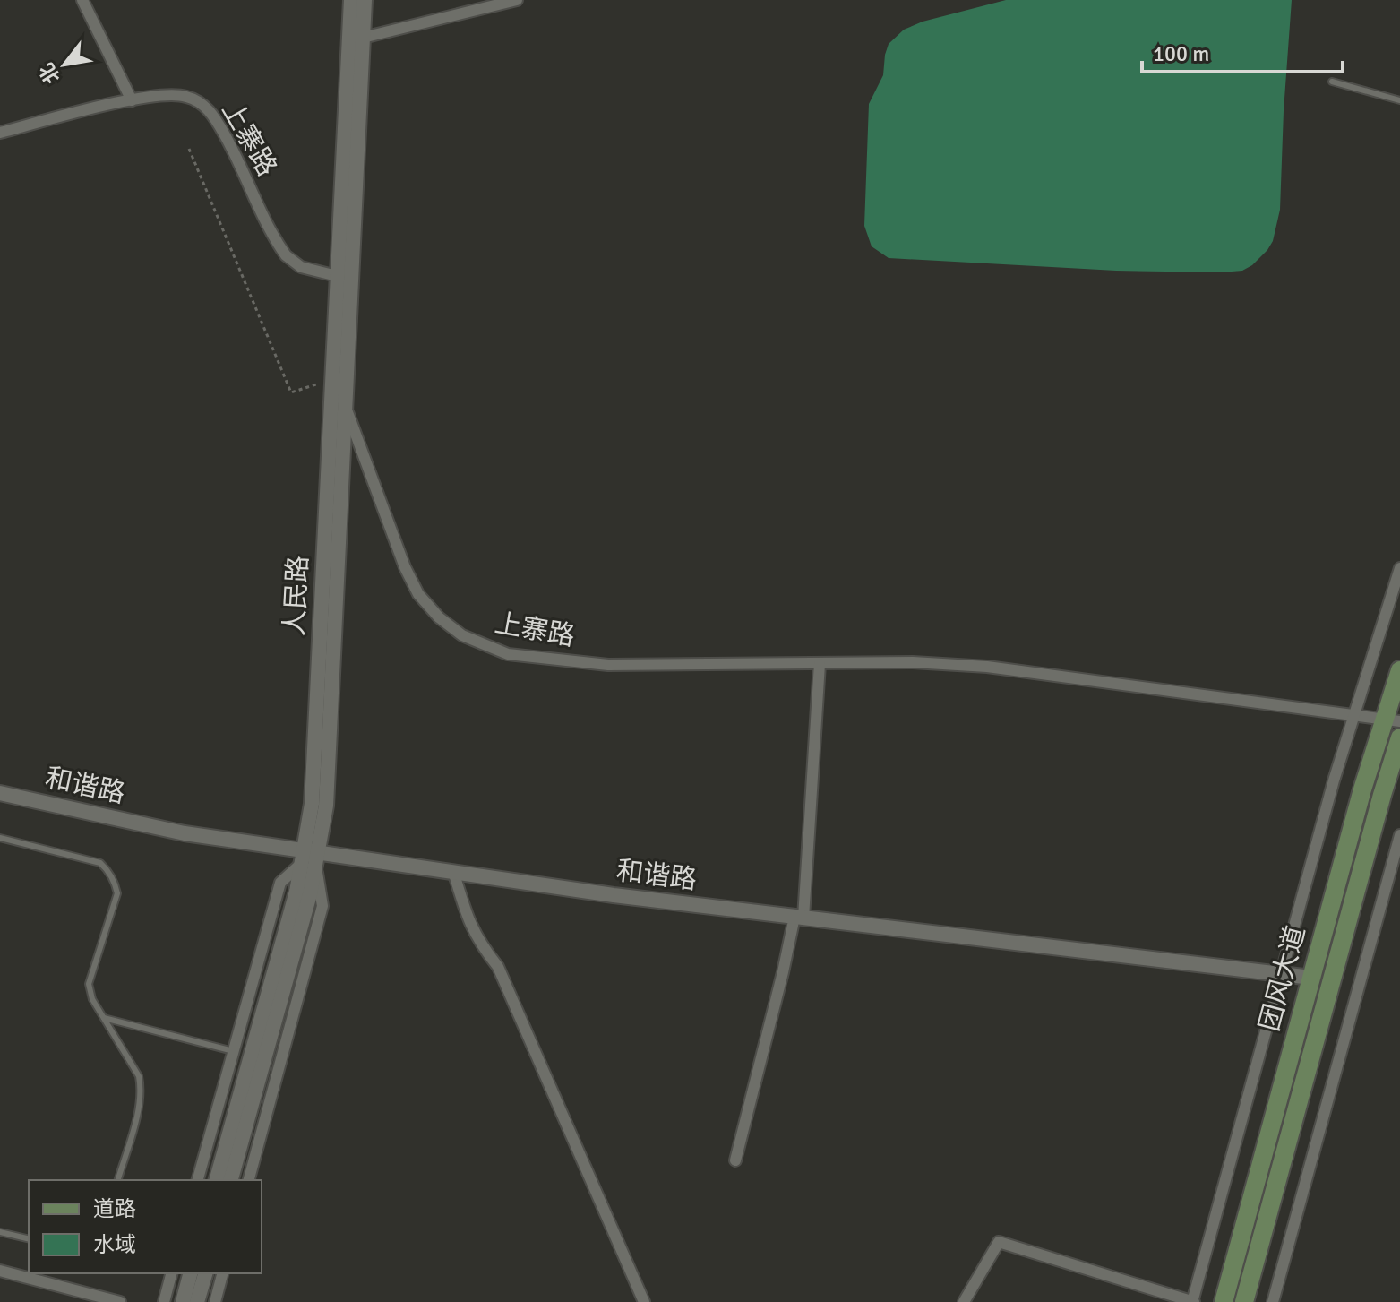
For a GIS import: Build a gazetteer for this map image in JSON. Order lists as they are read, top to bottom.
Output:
{
  "streets": {
    "main road": ["团风大道"],
    "street": ["上寨路", "人民路", "和谐路"]
  },
  "crossings": [
    ["上寨路", "人民路"],
    ["上寨路", "团风大道"],
    ["人民路", "和谐路"],
    ["和谐路", "团风大道"]
  ],
  "legend": ["道路", "水域"],
  "scale_bar": "100 m",
  "north": "bottom left"
}
